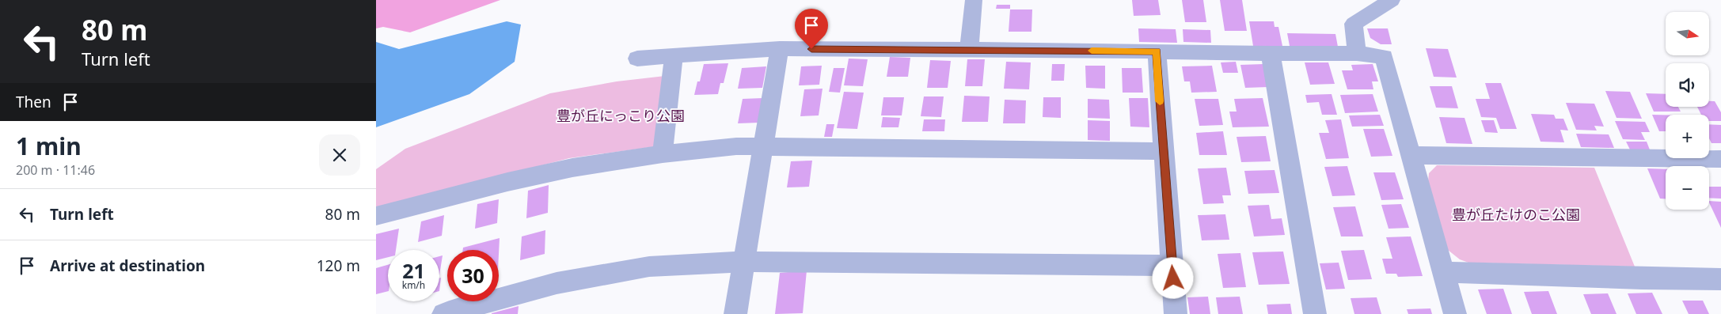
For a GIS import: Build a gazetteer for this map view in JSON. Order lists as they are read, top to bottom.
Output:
{
  "parks": ["豊が丘にっこり公園", "豊が丘たけのこ公園"],
  "north": "right",
  "page": {
    "turn": ["80 m", "Turn left"],
    "map_buttons": ["+", "−"],
    "then": "Then",
    "heading": ["1 min", "200 m · 11:46"],
    "list": [
      {
        "name": "Turn left",
        "value": "80 m"
      },
      {
        "name": "Arrive at destination",
        "value": "120 m"
      }
    ],
    "speed": "21 km/h",
    "limit": "30"
  }
}
